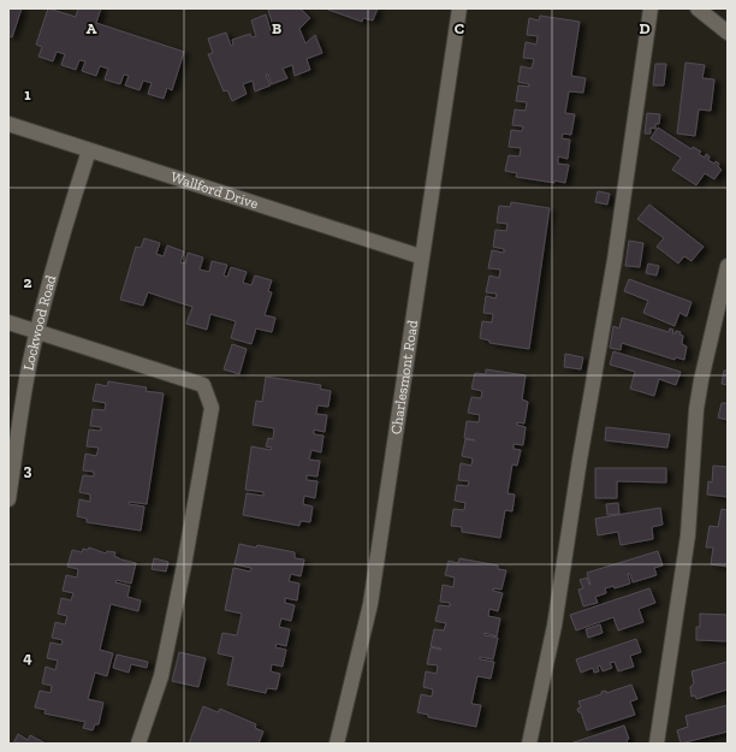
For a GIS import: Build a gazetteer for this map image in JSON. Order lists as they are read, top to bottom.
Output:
{
  "streets": {
    "street": ["Wallford Drive", "Lockwood Road", "Charlesmont Road"]
  },
  "crossings": [
    ["Wallford Drive", "Lockwood Road"],
    ["Wallford Drive", "Charlesmont Road"]
  ],
  "grid": {
    "columns": [
      "A",
      "B",
      "C",
      "D"
    ],
    "rows": [
      "1",
      "2",
      "3",
      "4"
    ]
  }
}
